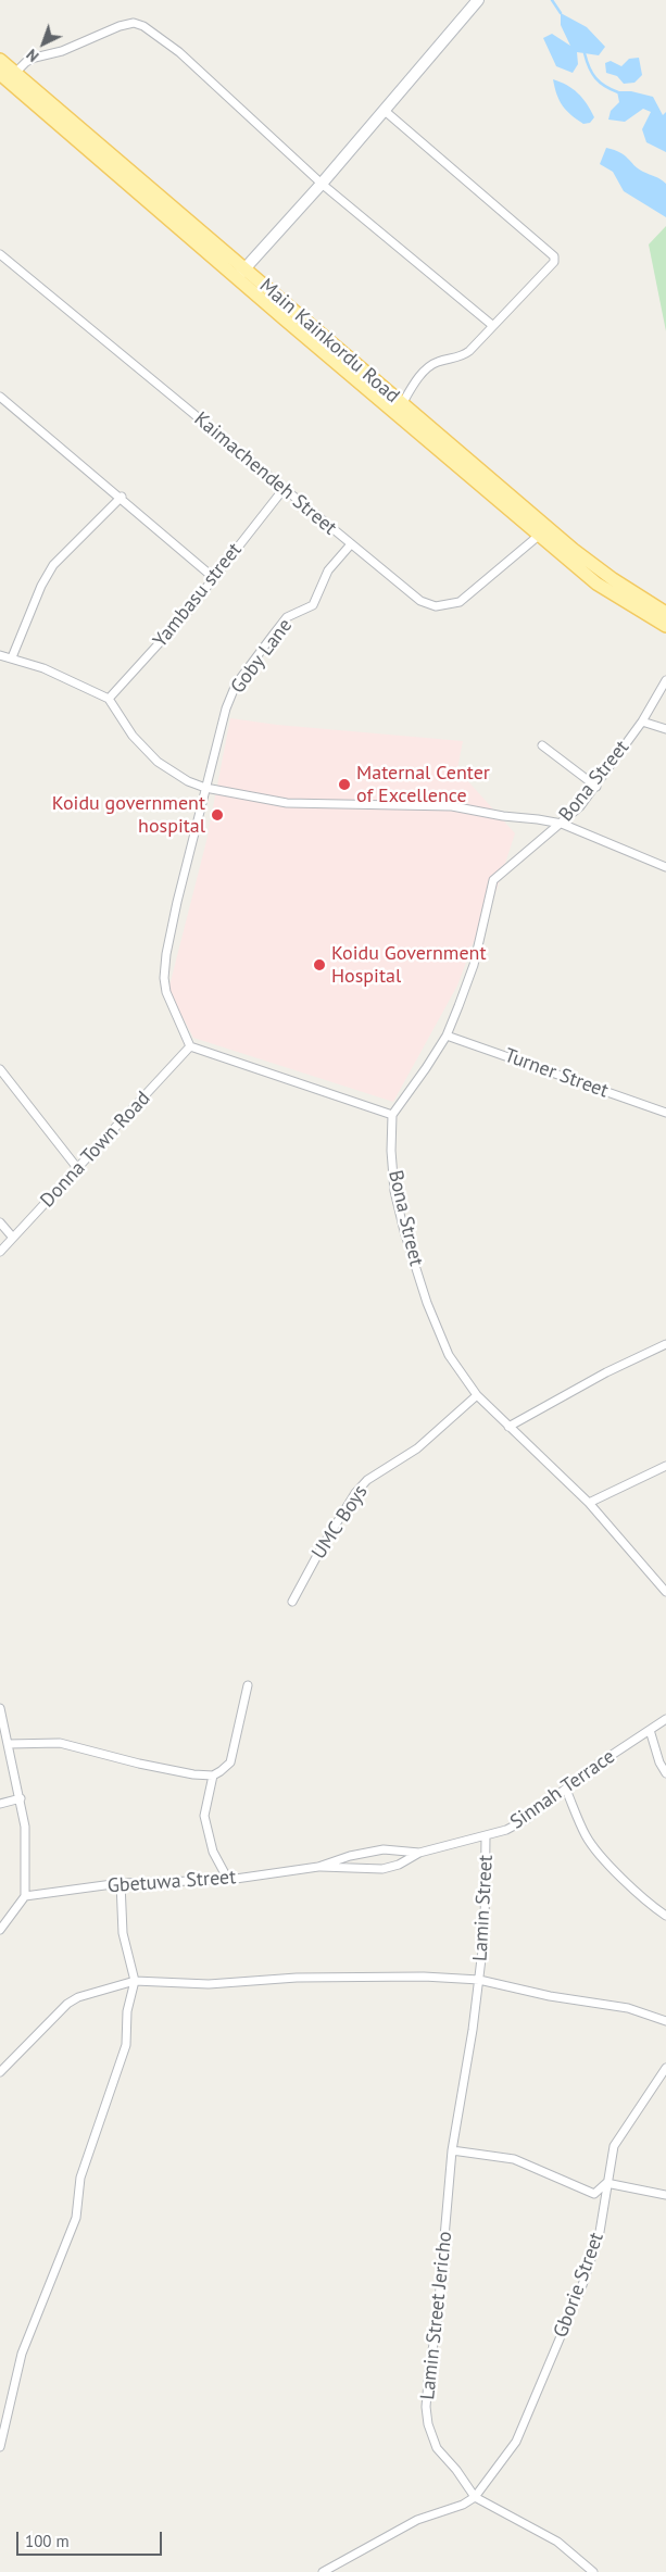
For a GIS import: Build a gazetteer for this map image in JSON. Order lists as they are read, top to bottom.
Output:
{
  "streets": {
    "main road": ["Main Kainkordu Road"],
    "street": [
      "Kaimachendeh Street",
      "Yambasu street",
      "Goby Lane",
      "Bona Street",
      "Turner Street",
      "Donna Town Road",
      "UMC Boys",
      "Sinnah Terrace",
      "Gbetuwa Street",
      "Lamin Street",
      "Gborie Street",
      "Lamin Street Jericho"
    ]
  },
  "crossings": [
    ["Kaimachendeh Street", "Yambasu street"],
    ["Kaimachendeh Street", "Goby Lane"],
    ["Goby Lane", "Donna Town Road"],
    ["Bona Street", "Turner Street"],
    ["Bona Street", "UMC Boys"],
    ["Sinnah Terrace", "Gbetuwa Street"],
    ["Sinnah Terrace", "Lamin Street"],
    ["Lamin Street", "Lamin Street Jericho"],
    ["Gborie Street", "Lamin Street Jericho"]
  ],
  "places": ["Maternal Center of Excellence", "Koidu government hospital", "Koidu Government Hospital"],
  "scale_bar": "100 m",
  "north": "bottom left"
}
